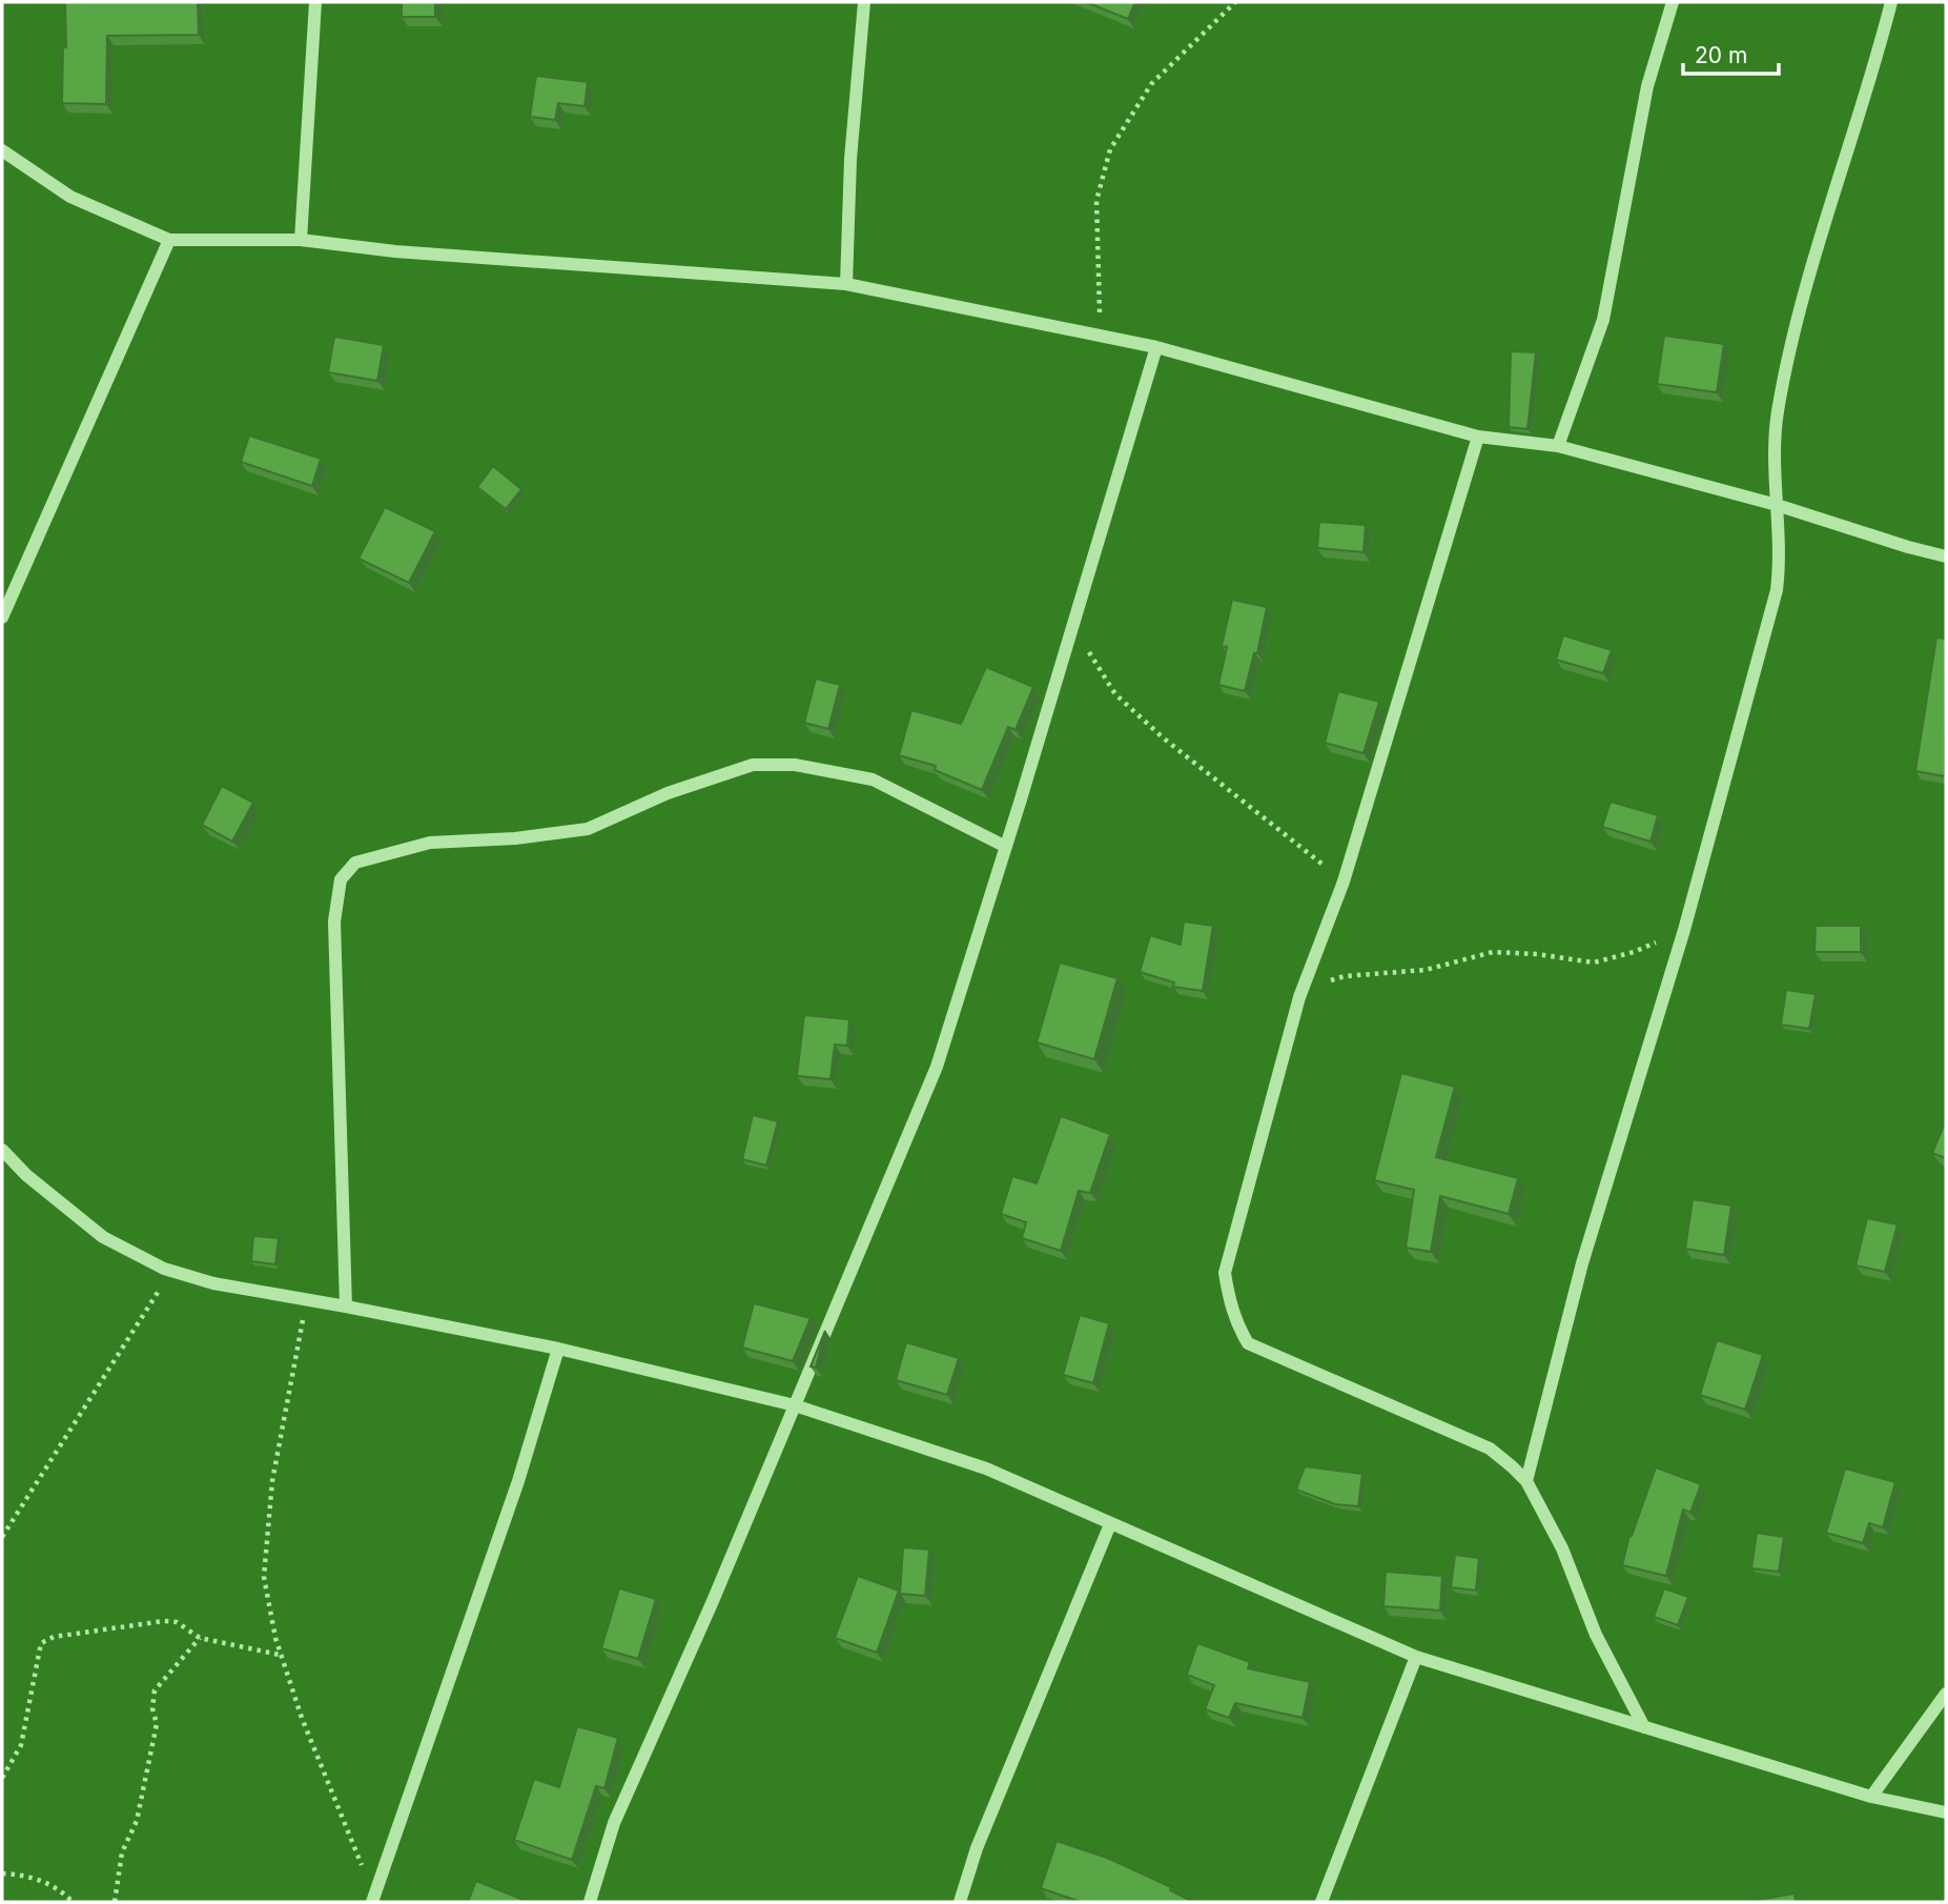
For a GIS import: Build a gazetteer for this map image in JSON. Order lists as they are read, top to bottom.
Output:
{
  "scale_bar": "20 m"
}
